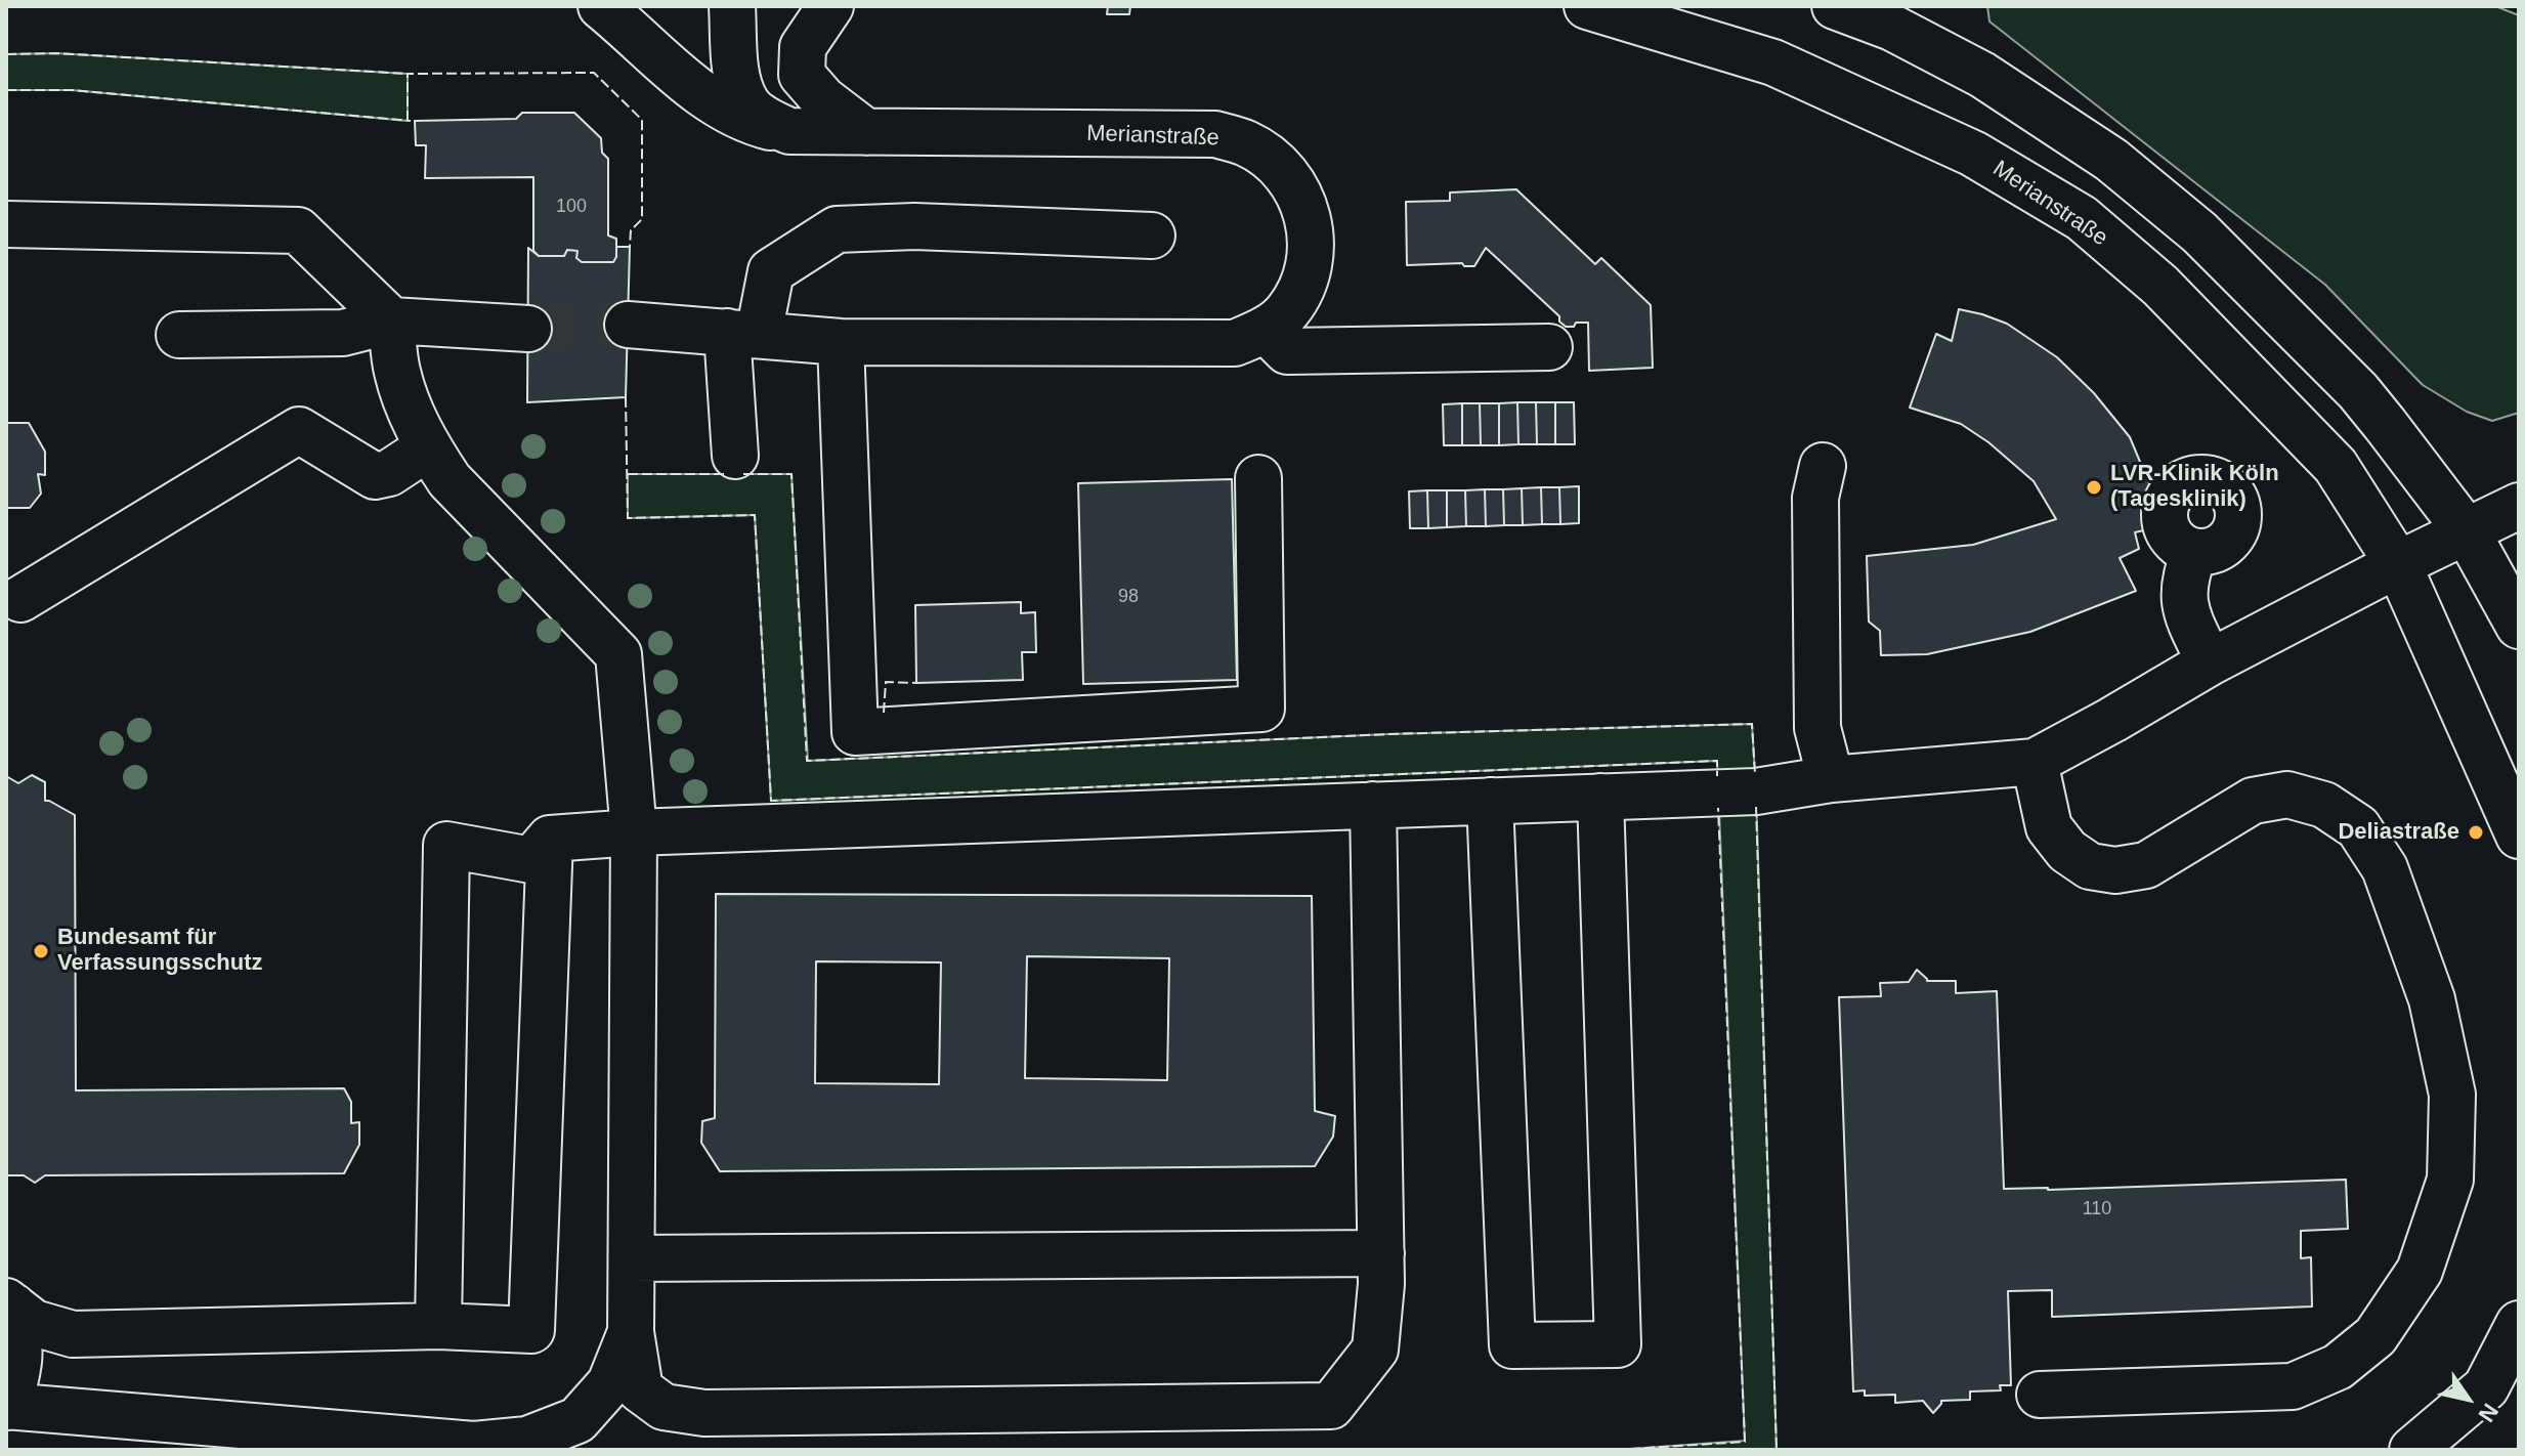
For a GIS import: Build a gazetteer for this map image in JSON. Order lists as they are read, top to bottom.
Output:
{
  "streets": {
    "main road": ["Merianstraße"]
  },
  "places": ["LVR-Klinik Köln (Tagesklinik)", "Deliastraße", "Bundesamt für Verfassungsschutz"],
  "house_numbers": ["100", "98", "110"],
  "north": "bottom right"
}
